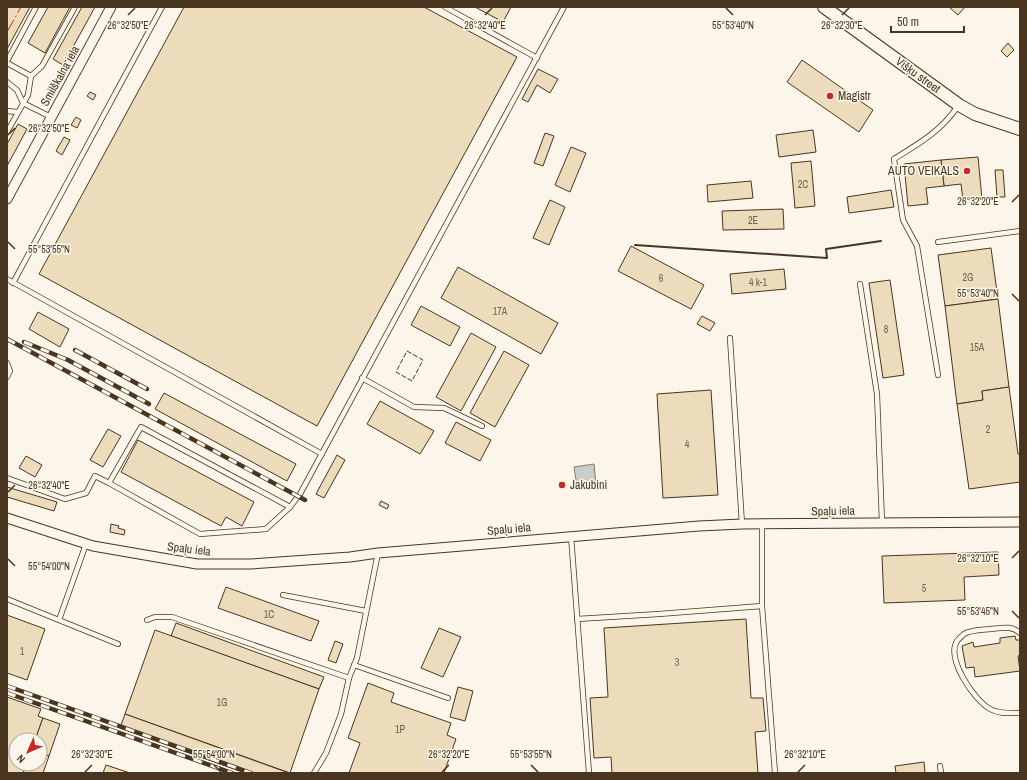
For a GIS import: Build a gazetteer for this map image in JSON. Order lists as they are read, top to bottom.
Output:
{
  "streets": {
    "street": ["Višķu street", "Smilškalna iela", "Spaļu iela"]
  },
  "places": ["Magistr", "AUTO VEIKALS", "Jakubini"],
  "house_numbers": [
    "2C",
    "2E",
    "2G",
    "6",
    "4 k-1",
    "17A",
    "8",
    "15A",
    "2",
    "4",
    "5",
    "1C",
    "1",
    "3",
    "1G",
    "1P"
  ],
  "scale_bar": "50 m",
  "north": "bottom left",
  "coordinates": [
    "26°32'50\"E",
    "26°32'40\"E",
    "55°53'40\"N",
    "26°32'30\"E",
    "26°32'20\"E",
    "55°53'55\"N",
    "26°32'10\"E",
    "55°54'00\"N",
    "55°53'45\"N"
  ]
}
